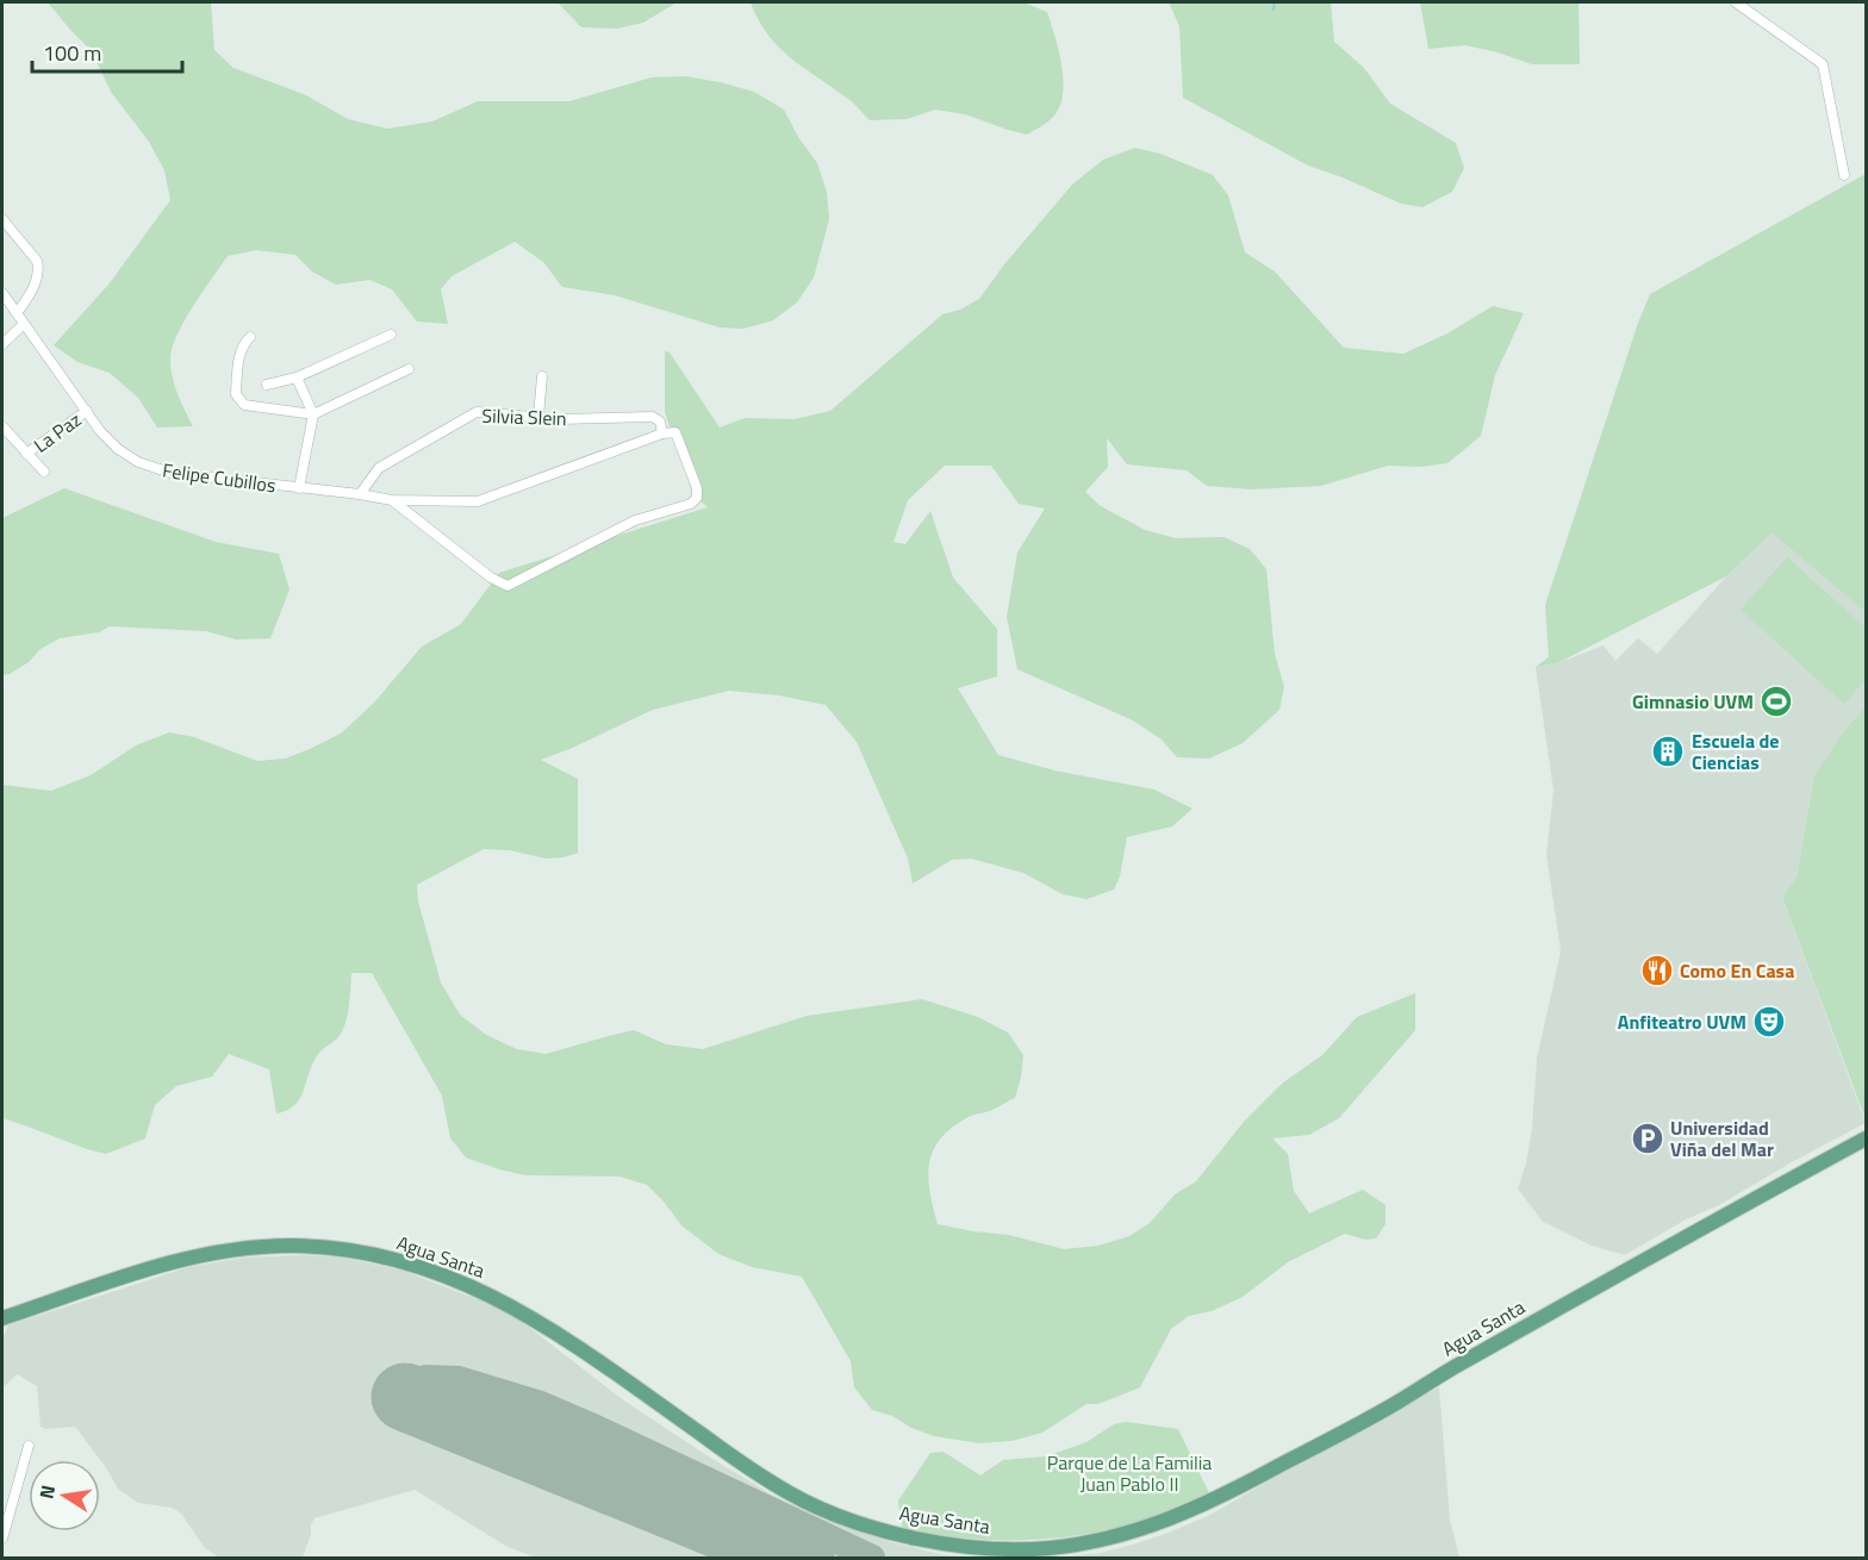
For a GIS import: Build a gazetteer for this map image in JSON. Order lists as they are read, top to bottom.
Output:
{
  "streets": {
    "main road": ["Agua Santa"],
    "street": ["Silvia Slein", "La Paz", "Felipe Cubillos"]
  },
  "crossings": [
    ["Silvia Slein", "Felipe Cubillos"],
    ["La Paz", "Felipe Cubillos"]
  ],
  "parks": ["Parque de La Familia Juan Pablo II"],
  "places": {
    "sports": ["Gimnasio UVM"],
    "building": ["Escuela de Ciencias"],
    "restaurant": ["Como En Casa"],
    "theatre": ["Anfiteatro UVM"],
    "parking": ["Universidad Viña del Mar"]
  },
  "scale_bar": "100 m",
  "north": "left"
}
